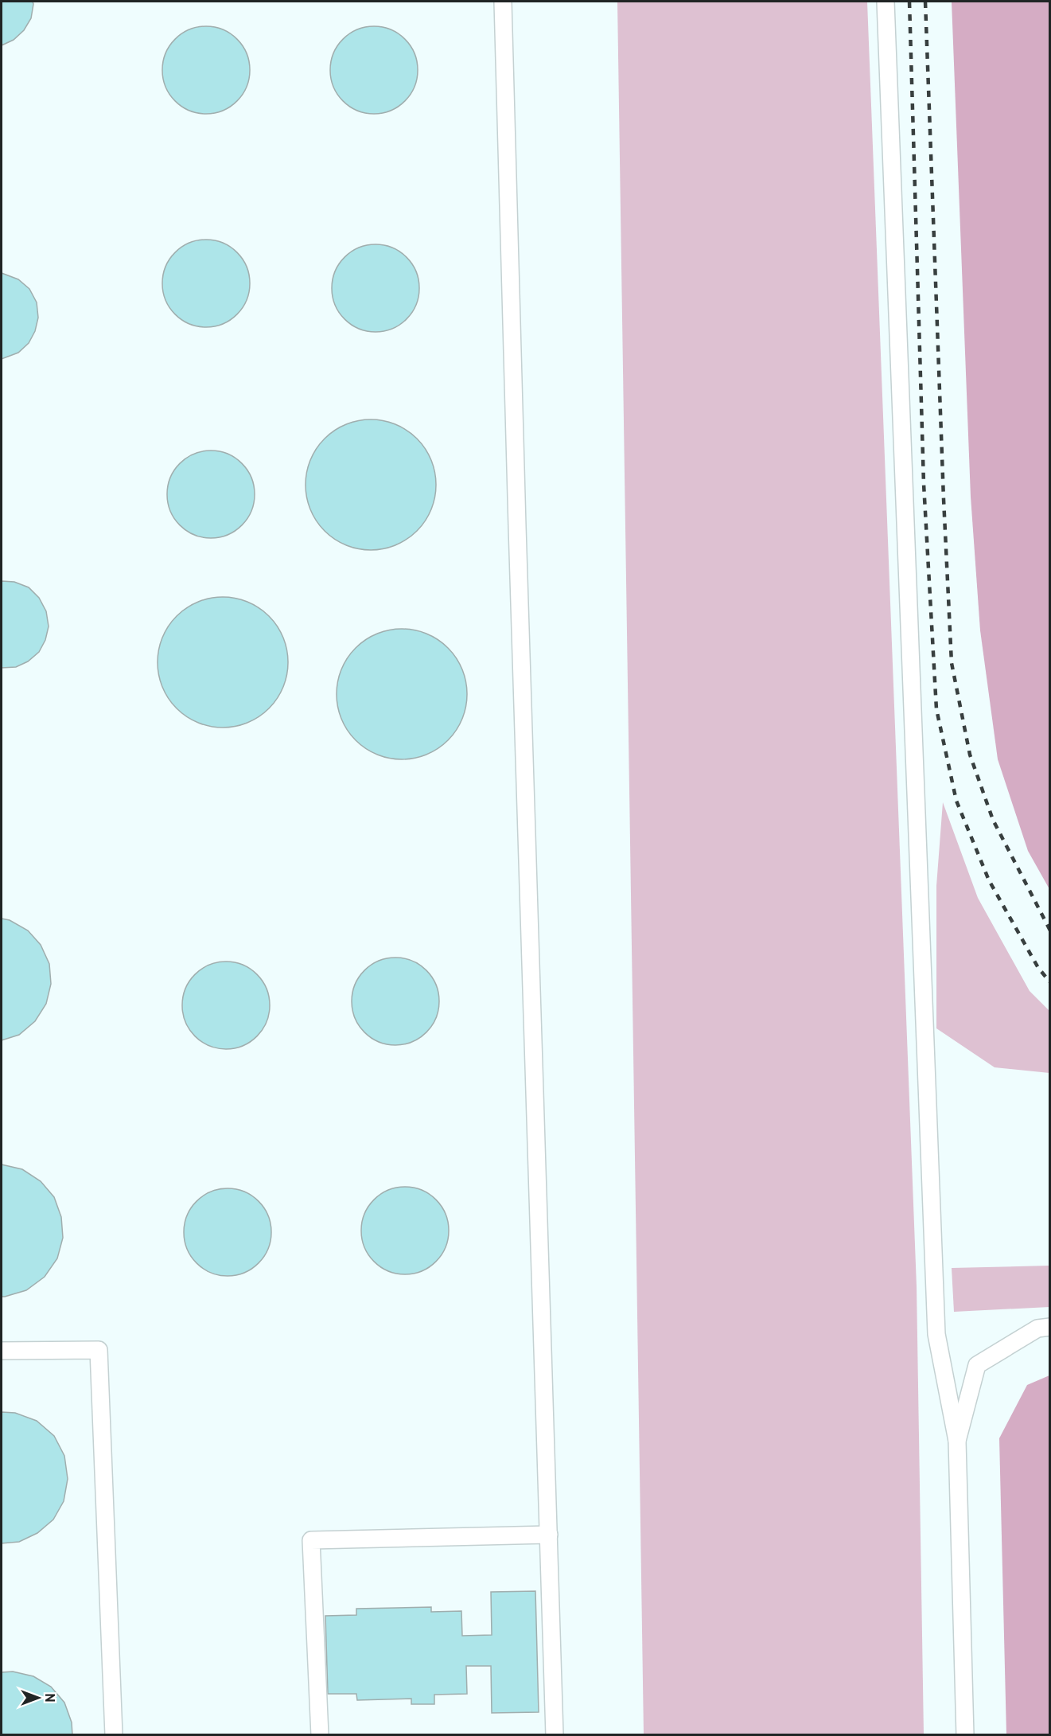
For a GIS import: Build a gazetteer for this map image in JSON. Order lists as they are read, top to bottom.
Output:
{
  "north": "right"
}
